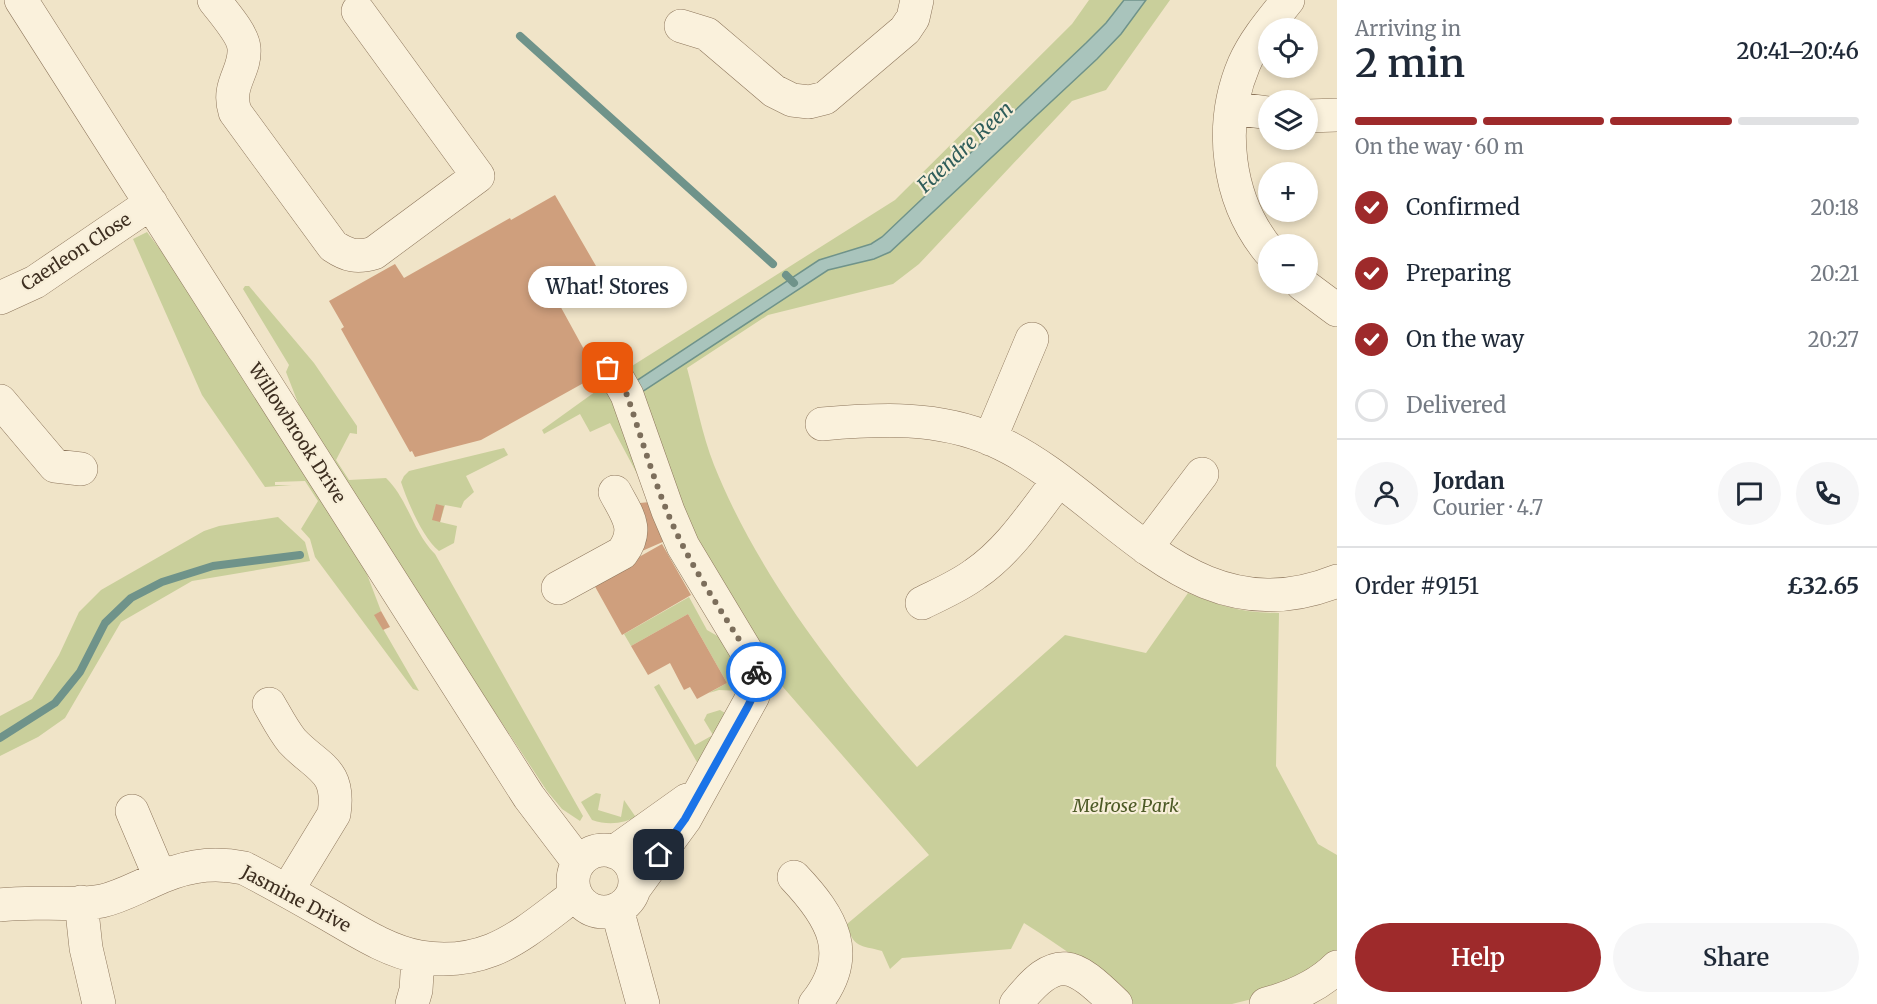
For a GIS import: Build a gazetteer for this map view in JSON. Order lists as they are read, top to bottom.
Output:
{
  "streets": {
    "street": ["Caerleon Close", "Willowbrook Drive", "Jasmine Drive"]
  },
  "crossings": [
    ["Caerleon Close", "Willowbrook Drive"],
    ["Willowbrook Drive", "Jasmine Drive"]
  ],
  "water": ["Faendre Reen"],
  "parks": ["Melrose Park"],
  "places": ["What! Stores"],
  "page": {
    "heading": ["2 min", "Arriving in", "20:41–20:46"],
    "panel": [
      "Jordan",
      "Courier · 4.7",
      "Order #9151",
      "£32.65"
    ],
    "map_buttons": ["+", "−"],
    "bar": "On the way · 60 m",
    "list": [
      ["Confirmed", "20:18"],
      ["Preparing", "20:21"],
      ["On the way", "20:27"],
      "Delivered"
    ],
    "bubble": "What! Stores",
    "buttons": ["Help", "Share"]
  }
}
